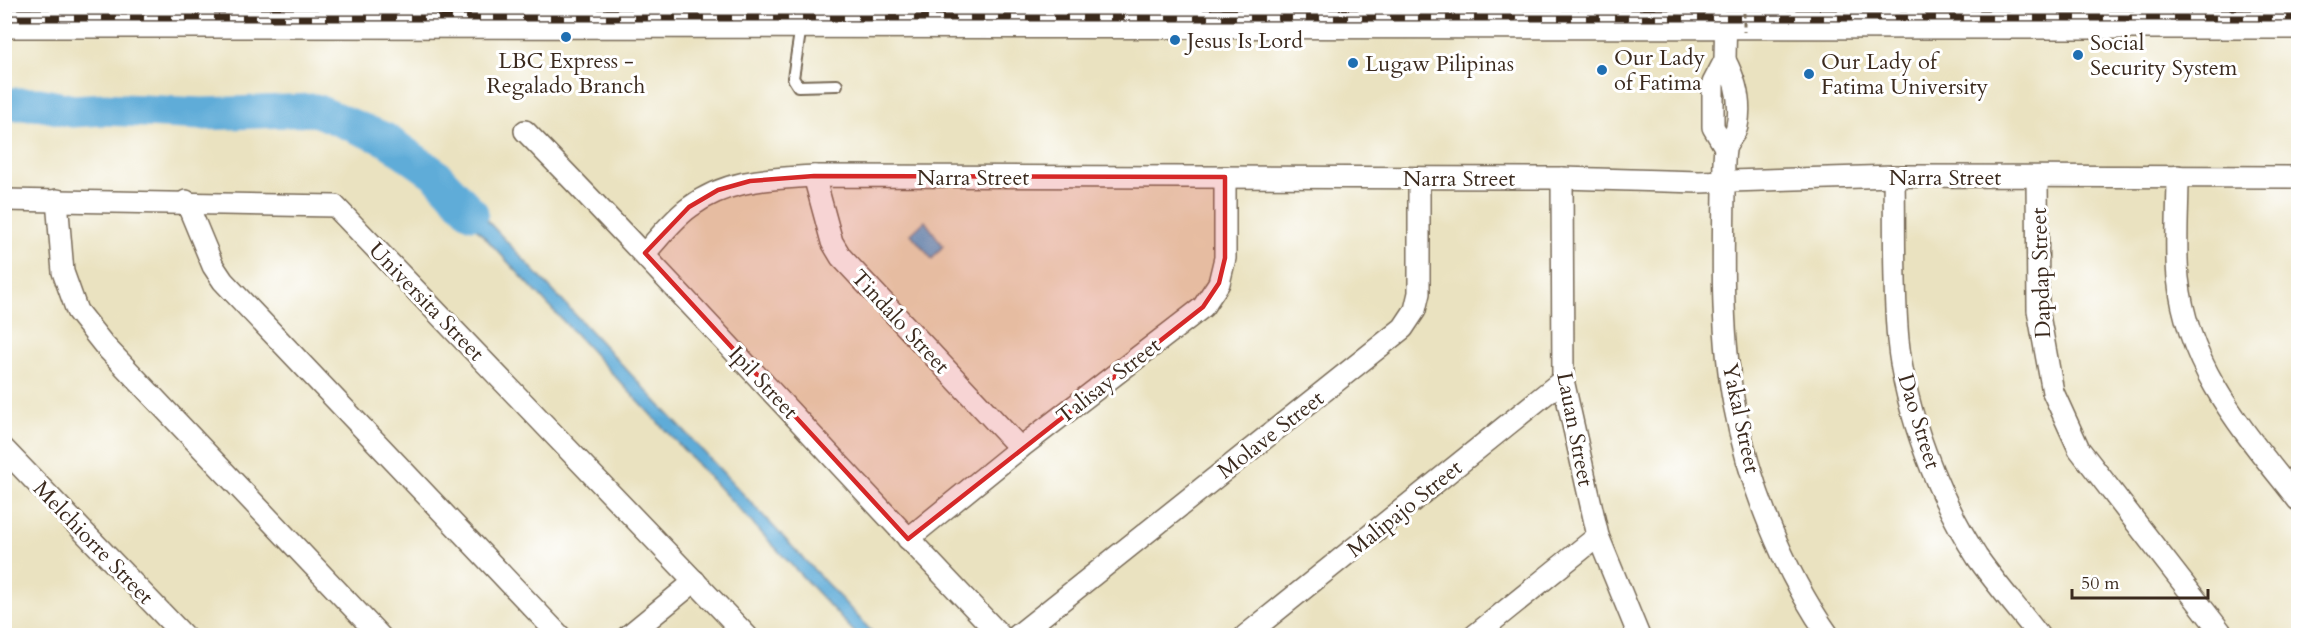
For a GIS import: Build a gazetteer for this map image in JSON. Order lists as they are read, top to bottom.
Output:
{
  "streets": {
    "street": [
      "Narra Street",
      "Dapdap Street",
      "Universita Street",
      "Tindalo Street",
      "Talisay Street",
      "Ipil Street",
      "Yakal Street",
      "Dao Street",
      "Lauan Street",
      "Molave Street",
      "Malipajo Street",
      "Melchiorre Street"
    ]
  },
  "crossings": [
    ["Narra Street", "Dapdap Street"],
    ["Narra Street", "Tindalo Street"],
    ["Narra Street", "Talisay Street"],
    ["Narra Street", "Ipil Street"],
    ["Narra Street", "Yakal Street"],
    ["Narra Street", "Dao Street"],
    ["Narra Street", "Lauan Street"],
    ["Narra Street", "Molave Street"],
    ["Tindalo Street", "Talisay Street"],
    ["Talisay Street", "Ipil Street"],
    ["Lauan Street", "Malipajo Street"]
  ],
  "places": [
    "LBC Express - Regalado Branch",
    "Jesus Is Lord",
    "Social Security System",
    "Lugaw Pilipinas",
    "Our Lady of Fatima",
    "Our Lady of Fatima University"
  ],
  "scale_bar": "50 m"
}
